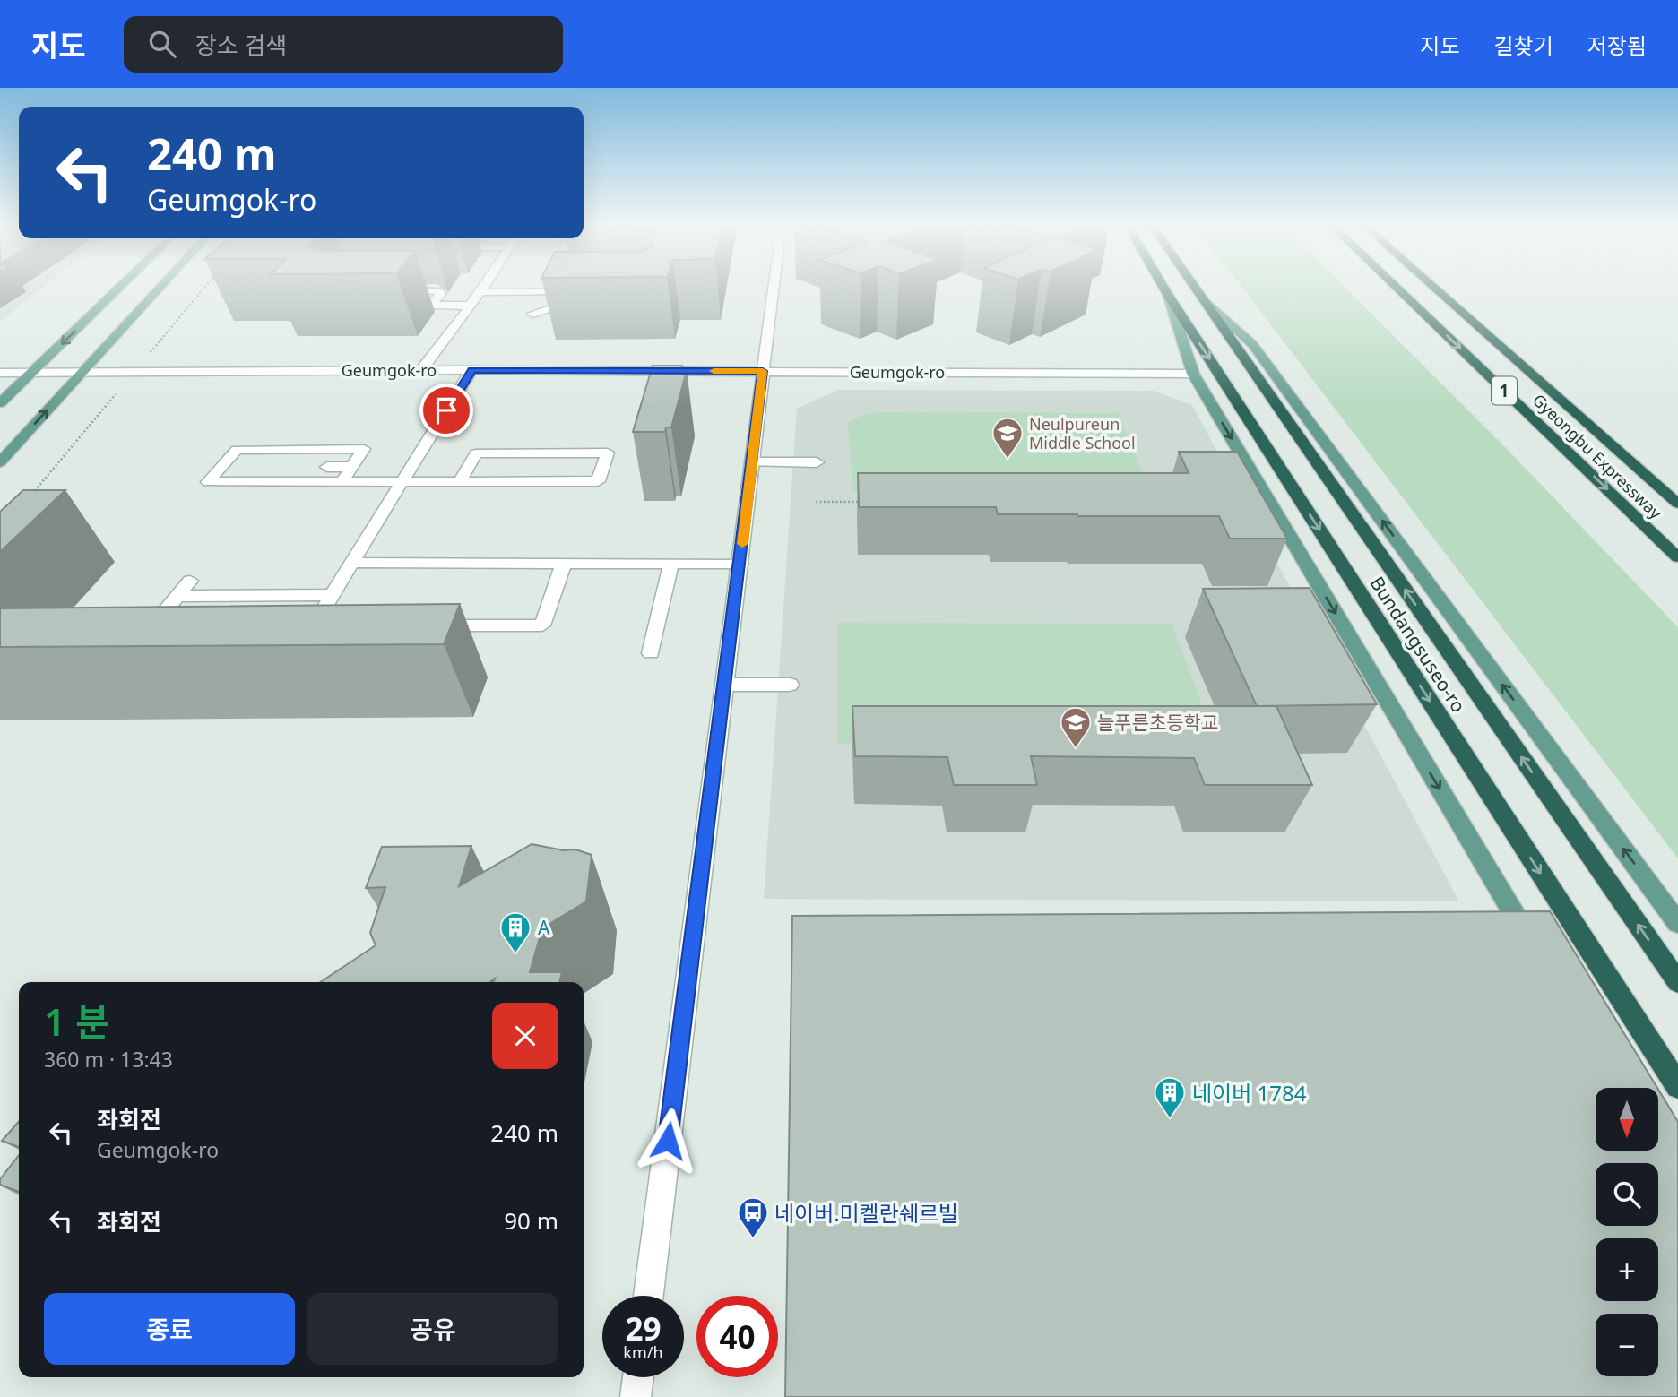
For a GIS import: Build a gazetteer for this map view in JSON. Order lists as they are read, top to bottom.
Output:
{
  "streets": {
    "highway": ["1", "Gyeongbu Expressway", "Bundangsuseo-ro"],
    "street": ["Geumgok-ro"]
  },
  "places": {
    "school or university": ["Neulpureun Middle School", "늘푸른초등학교"],
    "building": ["A", "네이버 1784"],
    "bus stop": ["네이버.미켈란쉐르빌"]
  },
  "north": "bottom",
  "page": {
    "header": "지도",
    "search": "장소 검색",
    "nav": ["지도", "길찾기", "저장됨"],
    "turn": ["240 m", "Geumgok-ro"],
    "heading": ["1 분", "360 m · 13:43"],
    "map_buttons": ["+", "−"],
    "list": [
      {
        "name": "좌회전",
        "note": "Geumgok-ro",
        "value": "240 m"
      },
      {
        "name": "좌회전",
        "value": "90 m"
      }
    ],
    "buttons": ["종료", "공유"],
    "speed": "29 km/h",
    "limit": "40"
  }
}
